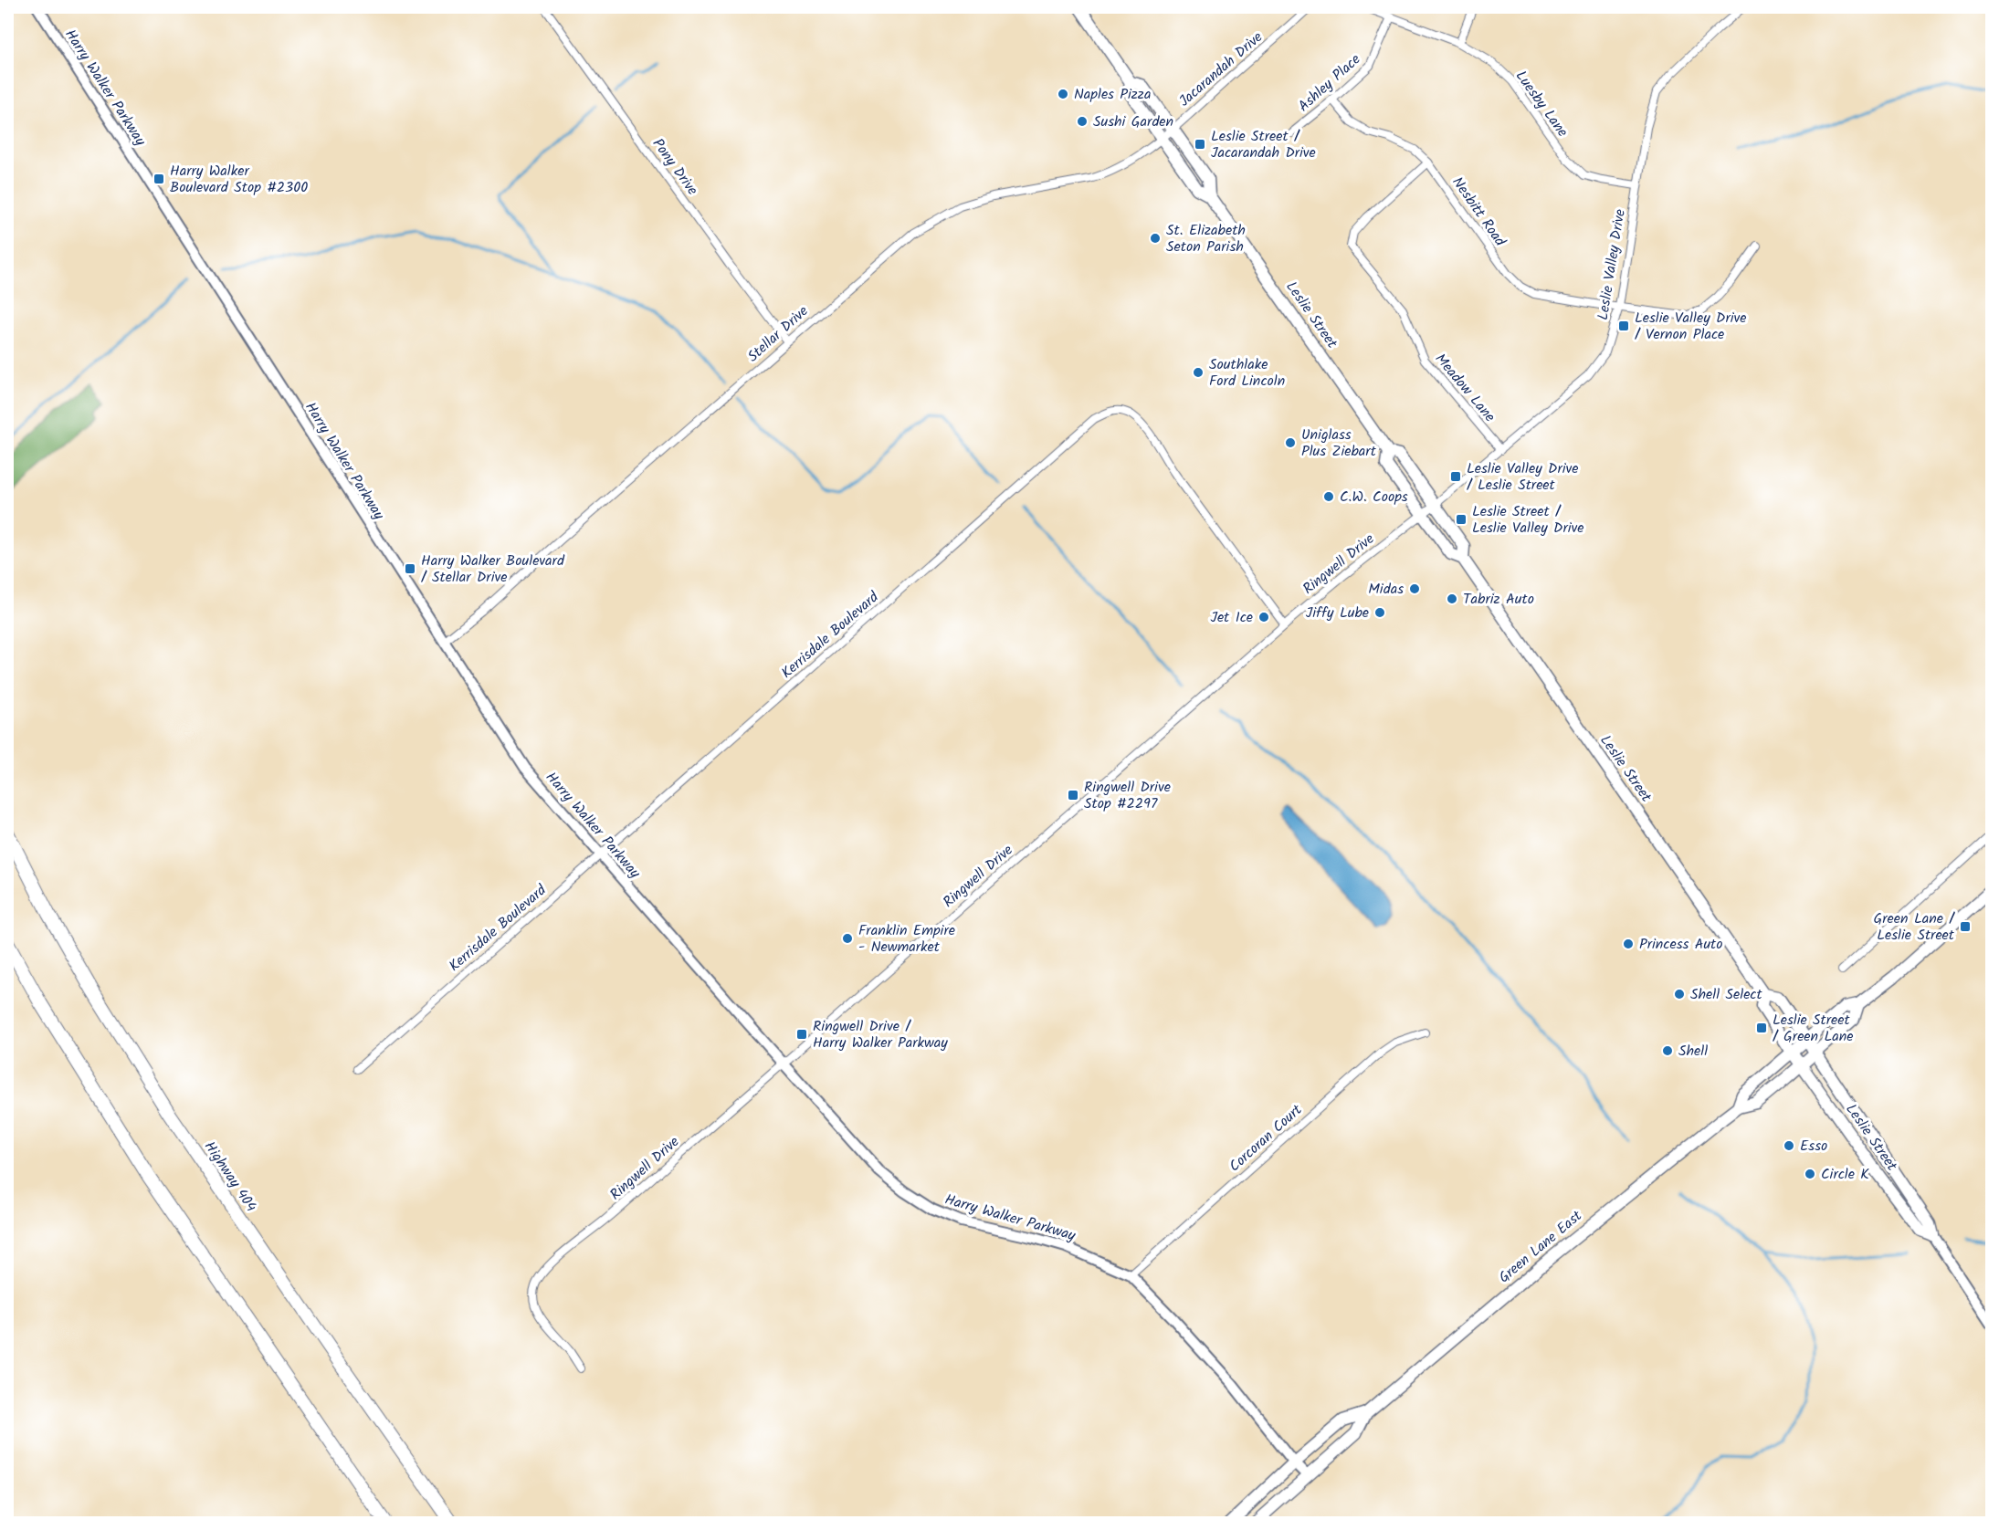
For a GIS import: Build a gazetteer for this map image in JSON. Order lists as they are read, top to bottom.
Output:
{
  "streets": {
    "highway": ["Highway 404"],
    "main road": ["Leslie Street", "Green Lane East"],
    "street": [
      "Jacarandah Drive",
      "Ashley Place",
      "Harry Walker Parkway",
      "Luesby Lane",
      "Pony Drive",
      "Nesbitt Road",
      "Leslie Valley Drive",
      "Stellar Drive",
      "Meadow Lane",
      "Ringwell Drive",
      "Kerrisdale Boulevard",
      "Corcoran Court"
    ]
  },
  "crossings": [
    ["Jacarandah Drive", "Leslie Street"],
    ["Jacarandah Drive", "Stellar Drive"],
    ["Ashley Place", "Luesby Lane"],
    ["Ashley Place", "Nesbitt Road"],
    ["Harry Walker Parkway", "Stellar Drive"],
    ["Harry Walker Parkway", "Ringwell Drive"],
    ["Harry Walker Parkway", "Kerrisdale Boulevard"],
    ["Harry Walker Parkway", "Corcoran Court"],
    ["Harry Walker Parkway", "Green Lane East"],
    ["Luesby Lane", "Leslie Valley Drive"],
    ["Pony Drive", "Stellar Drive"],
    ["Nesbitt Road", "Leslie Valley Drive"],
    ["Nesbitt Road", "Meadow Lane"],
    ["Leslie Valley Drive", "Leslie Street"],
    ["Leslie Valley Drive", "Meadow Lane"],
    ["Leslie Valley Drive", "Ringwell Drive"],
    ["Leslie Street", "Stellar Drive"],
    ["Leslie Street", "Ringwell Drive"],
    ["Leslie Street", "Green Lane East"],
    ["Ringwell Drive", "Kerrisdale Boulevard"]
  ],
  "places": {
    "other": [
      "Naples Pizza",
      "Sushi Garden",
      "St. Elizabeth Seton Parish",
      "Southlake Ford Lincoln",
      "Uniglass Plus Ziebart",
      "C.W. Coops",
      "Midas",
      "Tabriz Auto",
      "Jiffy Lube",
      "Jet Ice",
      "Franklin Empire - Newmarket",
      "Princess Auto",
      "Shell Select",
      "Shell",
      "Esso",
      "Circle K"
    ],
    "transit": [
      "Leslie Street / Jacarandah Drive",
      "Harry Walker Boulevard Stop #2300",
      "Leslie Valley Drive / Vernon Place",
      "Leslie Valley Drive / Leslie Street",
      "Leslie Street / Leslie Valley Drive",
      "Harry Walker Boulevard / Stellar Drive",
      "Ringwell Drive Stop #2297",
      "Green Lane / Leslie Street",
      "Leslie Street / Green Lane",
      "Ringwell Drive / Harry Walker Parkway"
    ]
  }
}
